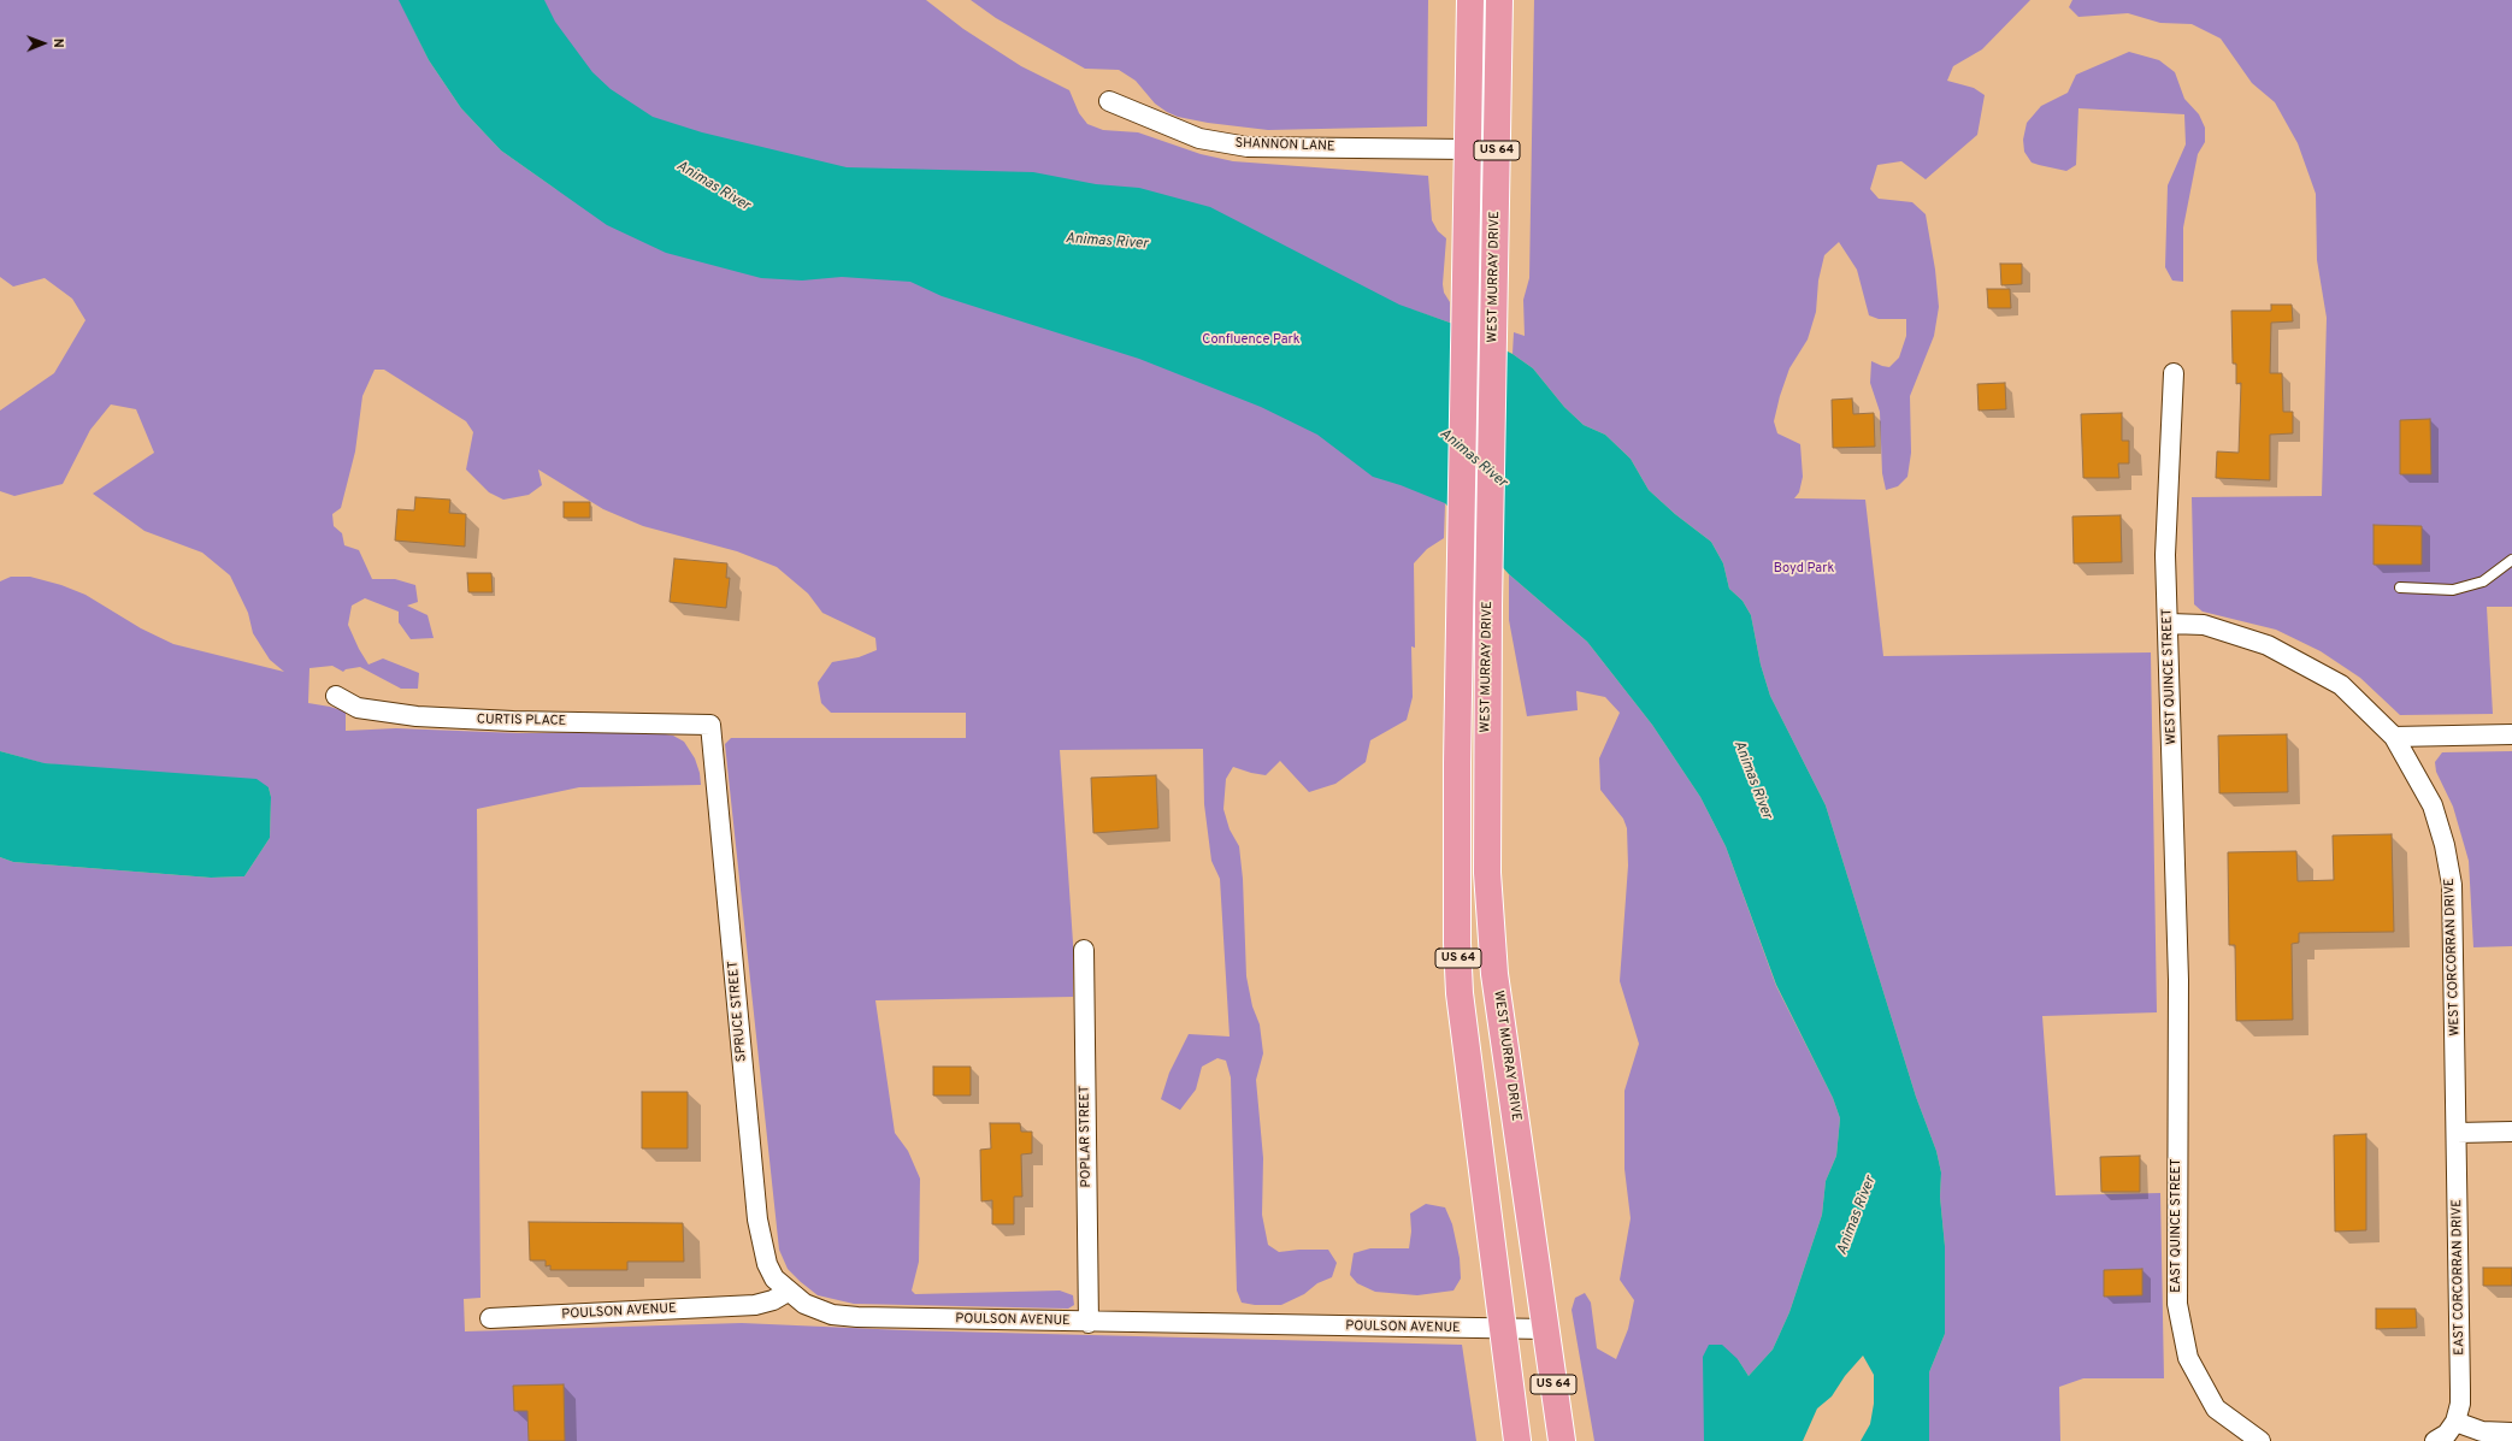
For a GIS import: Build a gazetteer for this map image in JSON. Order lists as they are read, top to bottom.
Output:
{
  "streets": {
    "highway": ["US 64", "WEST MURRAY DRIVE"],
    "street": [
      "SHANNON LANE",
      "WEST QUINCE STREET",
      "CURTIS PLACE",
      "WEST CORCORRAN DRIVE",
      "SPRUCE STREET",
      "POPLAR STREET",
      "EAST QUINCE STREET",
      "EAST CORCORRAN DRIVE",
      "POULSON AVENUE"
    ]
  },
  "crossings": [
    ["SHANNON LANE", "US 64"],
    ["US 64", "WEST MURRAY DRIVE"],
    ["US 64", "POULSON AVENUE"],
    ["WEST MURRAY DRIVE", "POULSON AVENUE"],
    ["WEST QUINCE STREET", "WEST CORCORRAN DRIVE"],
    ["WEST QUINCE STREET", "EAST QUINCE STREET"],
    ["CURTIS PLACE", "SPRUCE STREET"],
    ["WEST CORCORRAN DRIVE", "EAST CORCORRAN DRIVE"],
    ["SPRUCE STREET", "POULSON AVENUE"],
    ["POPLAR STREET", "POULSON AVENUE"]
  ],
  "water": ["Animas River"],
  "parks": ["Confluence Park", "Boyd Park"],
  "north": "right"
}
